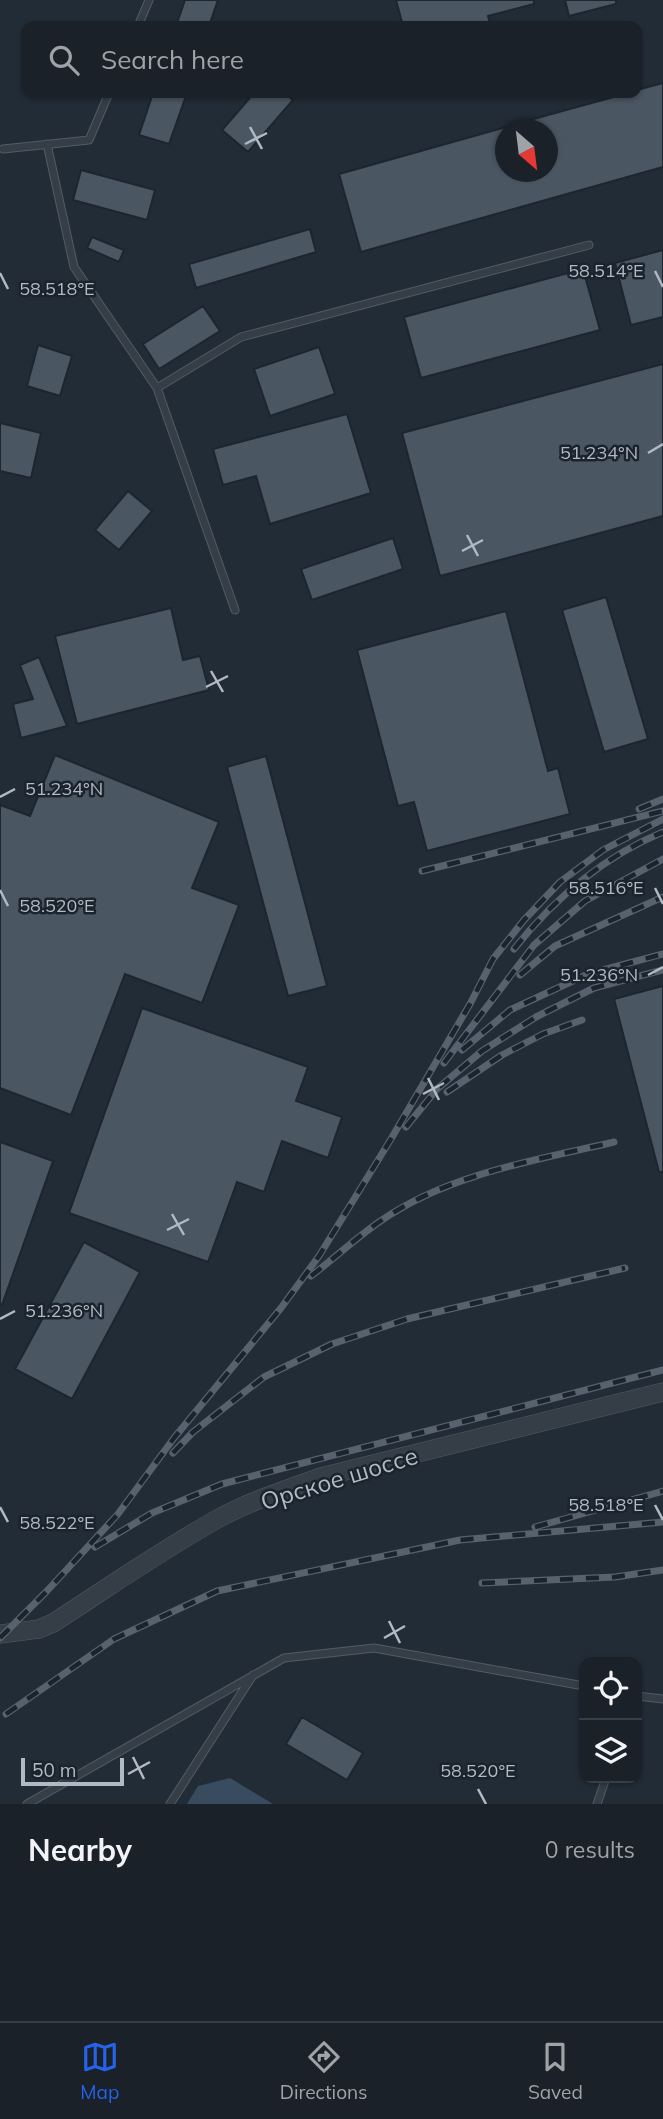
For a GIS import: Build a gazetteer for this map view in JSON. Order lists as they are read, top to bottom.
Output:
{
  "streets": {
    "street": ["Орское шоссе"]
  },
  "scale_bar": "50 m",
  "north": "bottom right",
  "page": {
    "search": "Search here",
    "scale": "50 m",
    "heading": ["Nearby", "0 results"],
    "nav": ["Map", "Directions", "Saved"]
  },
  "coordinates": [
    "58.514°E",
    "58.518°E",
    "51.234°N",
    "58.516°E",
    "58.520°E",
    "51.236°N",
    "58.522°E"
  ]
}
